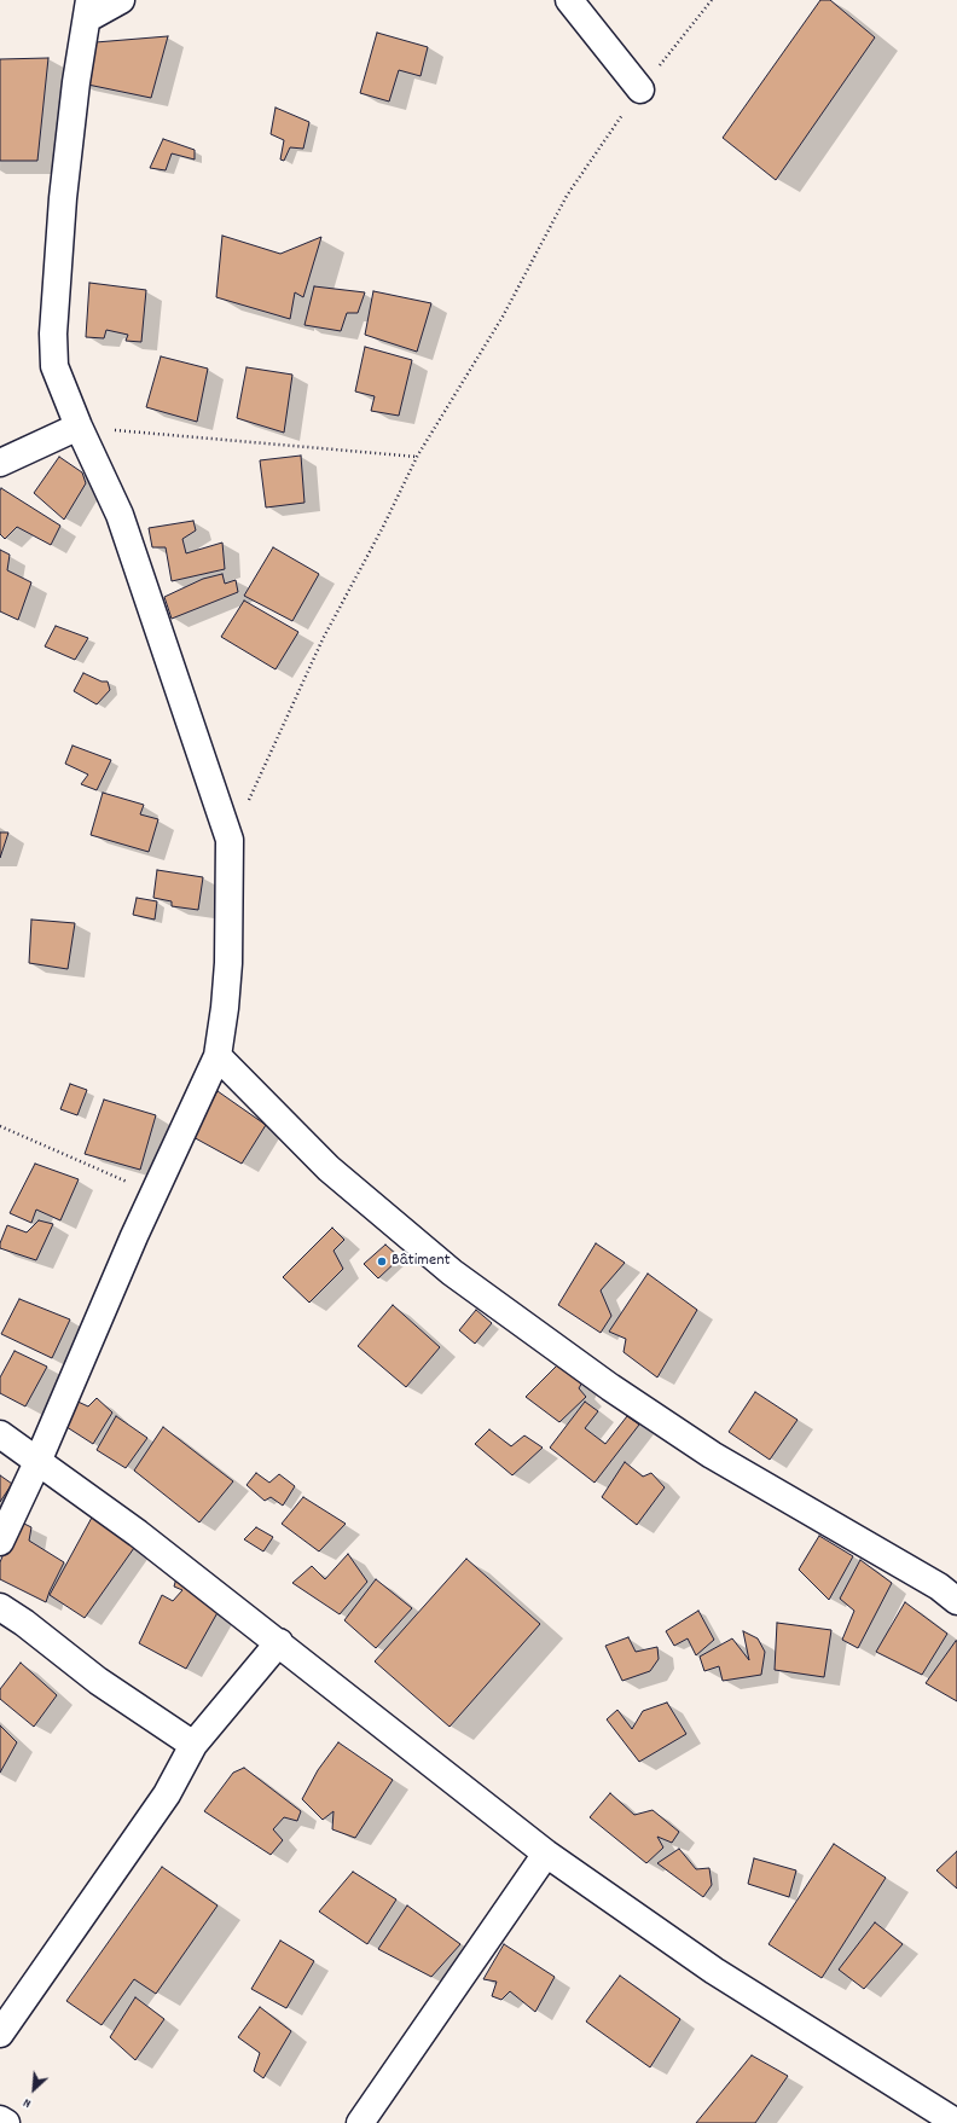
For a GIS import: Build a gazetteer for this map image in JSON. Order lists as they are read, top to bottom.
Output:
{
  "places": ["Bâtiment"],
  "north": "bottom left"
}
